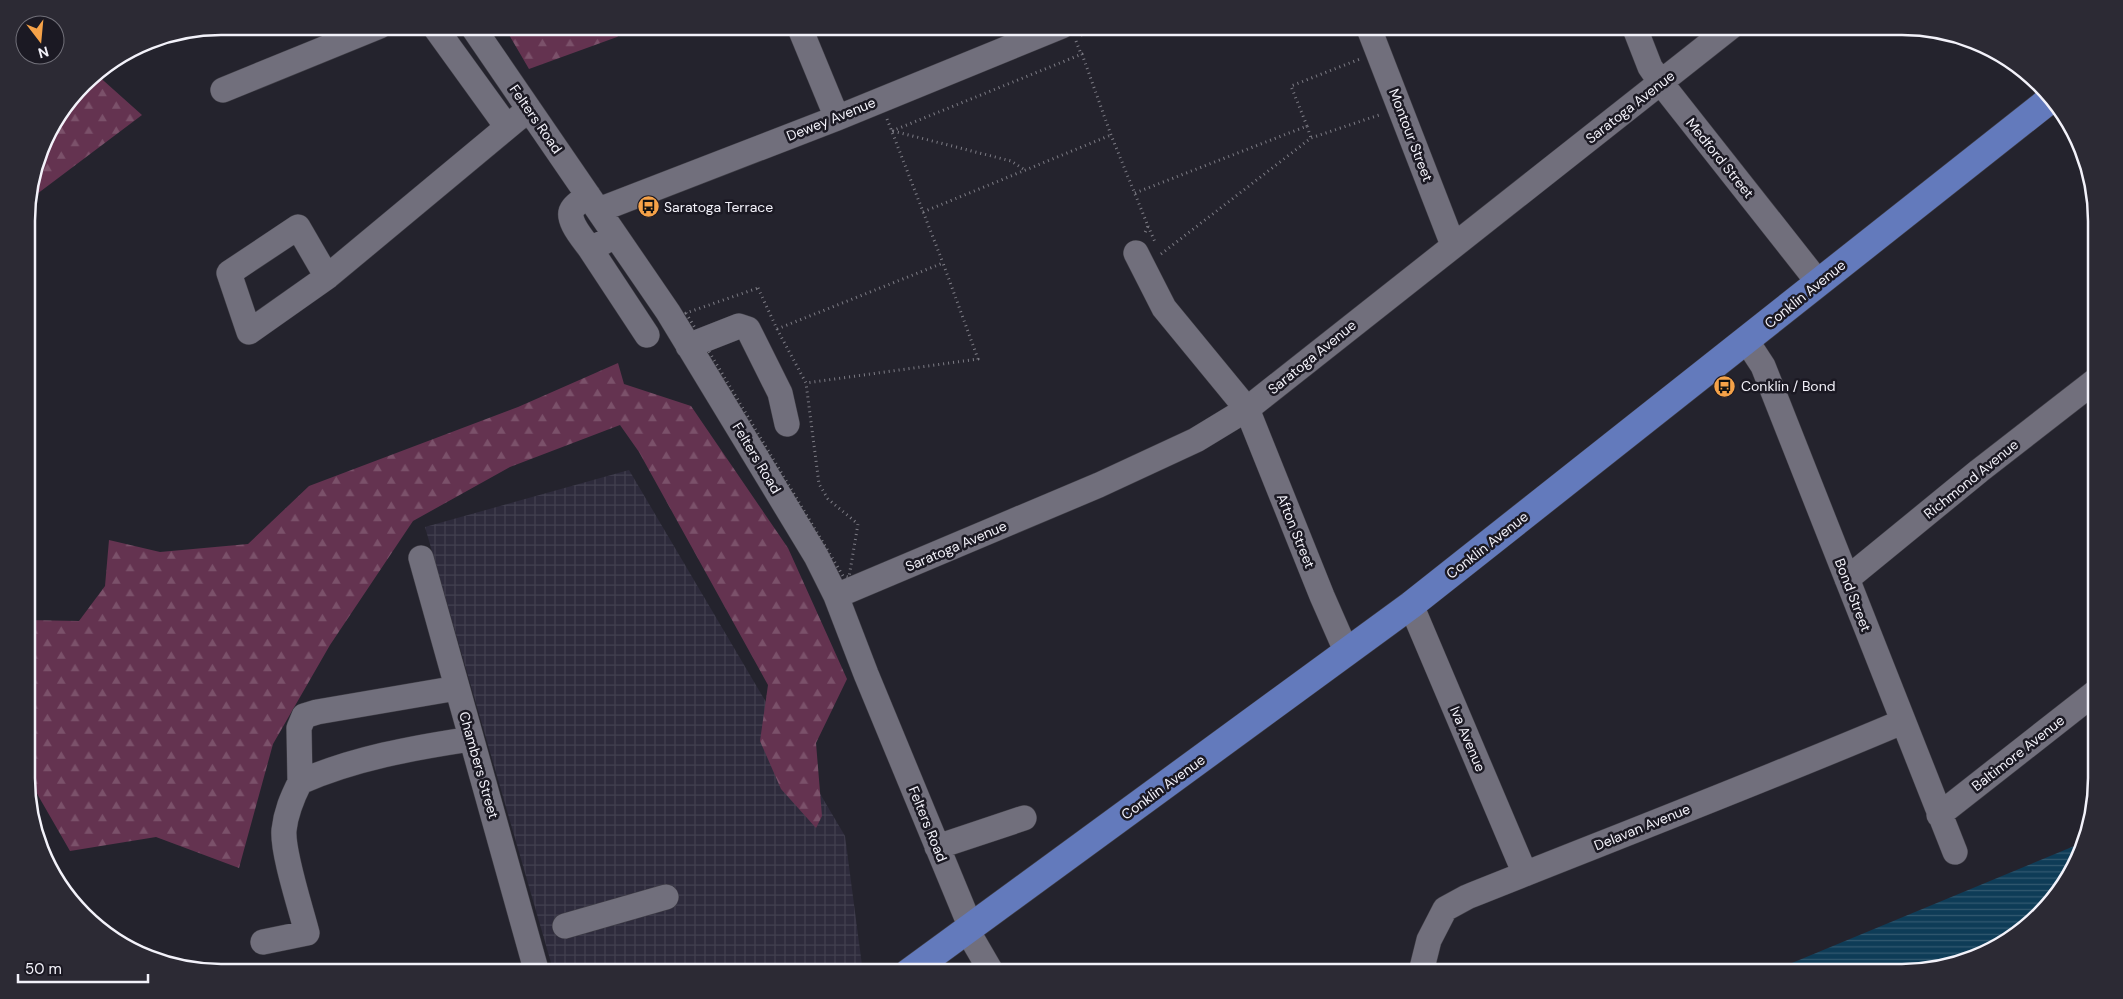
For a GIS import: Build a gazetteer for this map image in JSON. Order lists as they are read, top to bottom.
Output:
{
  "streets": {
    "main road": ["Conklin Avenue"],
    "street": [
      "Saratoga Avenue",
      "Felters Road",
      "Dewey Avenue",
      "Montour Street",
      "Medford Street",
      "Richmond Avenue",
      "Afton Street",
      "Bond Street",
      "Iva Avenue",
      "Baltimore Avenue",
      "Chambers Street",
      "Delavan Avenue"
    ]
  },
  "crossings": [
    ["Saratoga Avenue", "Felters Road"],
    ["Saratoga Avenue", "Montour Street"],
    ["Saratoga Avenue", "Medford Street"],
    ["Saratoga Avenue", "Afton Street"],
    ["Felters Road", "Dewey Avenue"],
    ["Felters Road", "Conklin Avenue"],
    ["Medford Street", "Conklin Avenue"],
    ["Conklin Avenue", "Afton Street"],
    ["Conklin Avenue", "Bond Street"],
    ["Conklin Avenue", "Iva Avenue"],
    ["Richmond Avenue", "Bond Street"],
    ["Bond Street", "Baltimore Avenue"],
    ["Bond Street", "Delavan Avenue"],
    ["Iva Avenue", "Delavan Avenue"]
  ],
  "places": {
    "bus stop": ["Saratoga Terrace", "Conklin / Bond"]
  },
  "scale_bar": "50 m",
  "north": "bottom"
}
